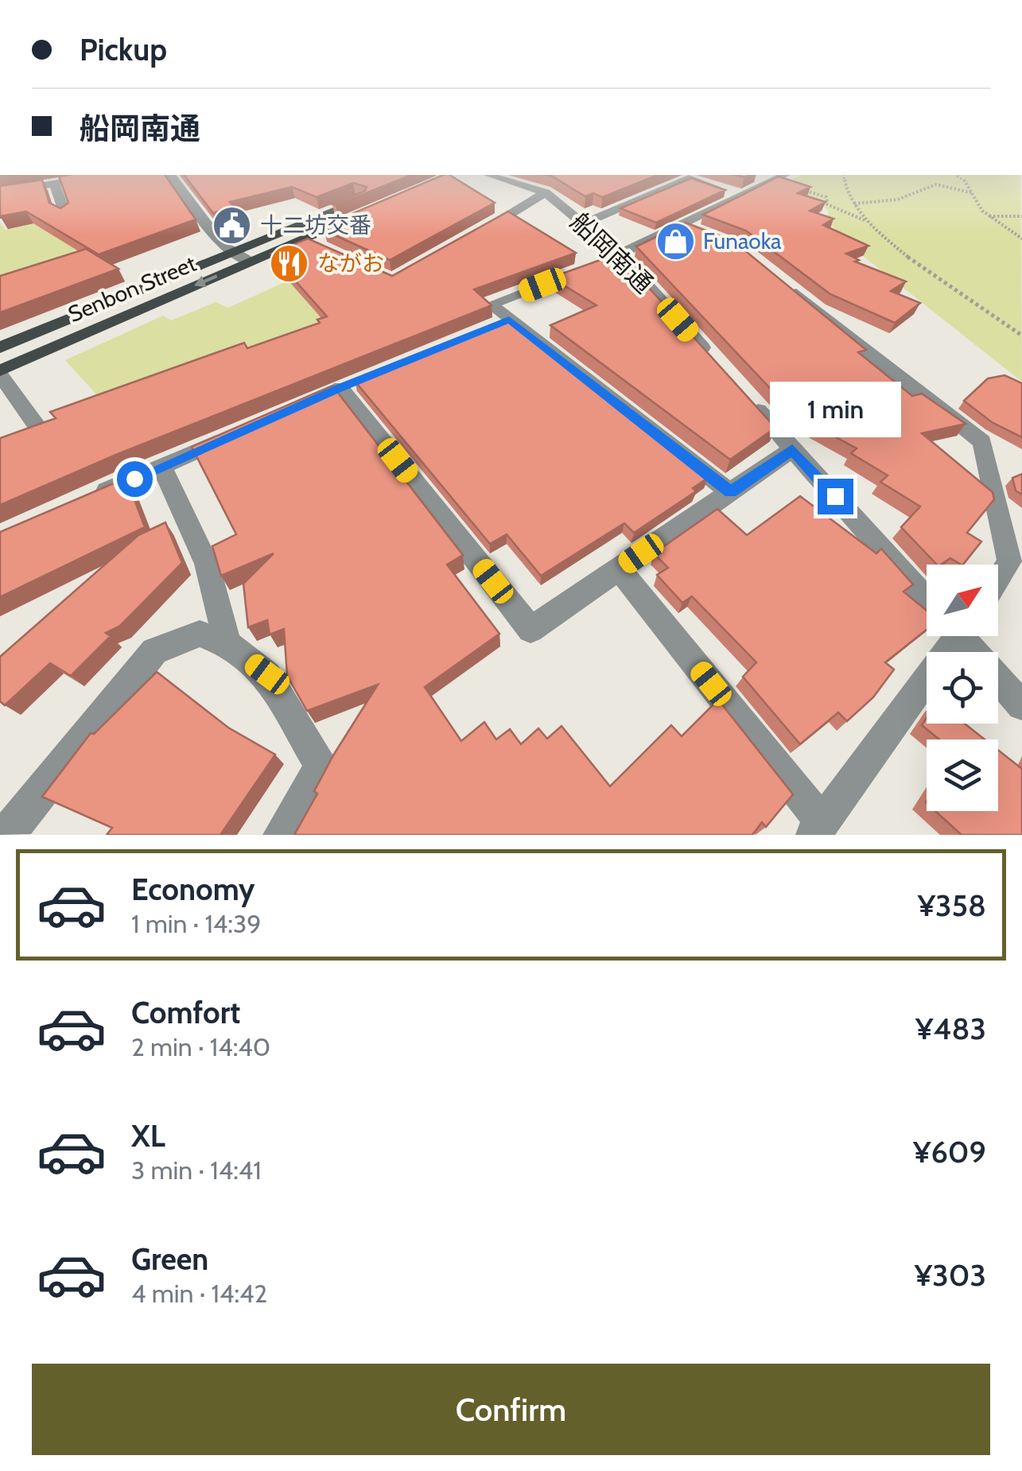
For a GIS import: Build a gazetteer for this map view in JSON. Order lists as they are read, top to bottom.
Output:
{
  "streets": {
    "main road": ["Senbon Street"],
    "street": ["船岡南通"]
  },
  "places": {
    "public building": ["十二坊交番"],
    "shop": ["Funaoka"],
    "restaurant": ["ながお"]
  },
  "north": "top right",
  "page": {
    "banner": ["Pickup", "船岡南通"],
    "bubble": "1 min",
    "list": [
      {
        "name": "Economy",
        "note": "1 min · 14:39",
        "value": "¥358"
      },
      {
        "name": "Comfort",
        "note": "2 min · 14:40",
        "value": "¥483"
      },
      {
        "name": "XL",
        "note": "3 min · 14:41",
        "value": "¥609"
      },
      {
        "name": "Green",
        "note": "4 min · 14:42",
        "value": "¥303"
      }
    ],
    "buttons": "Confirm"
  }
}
